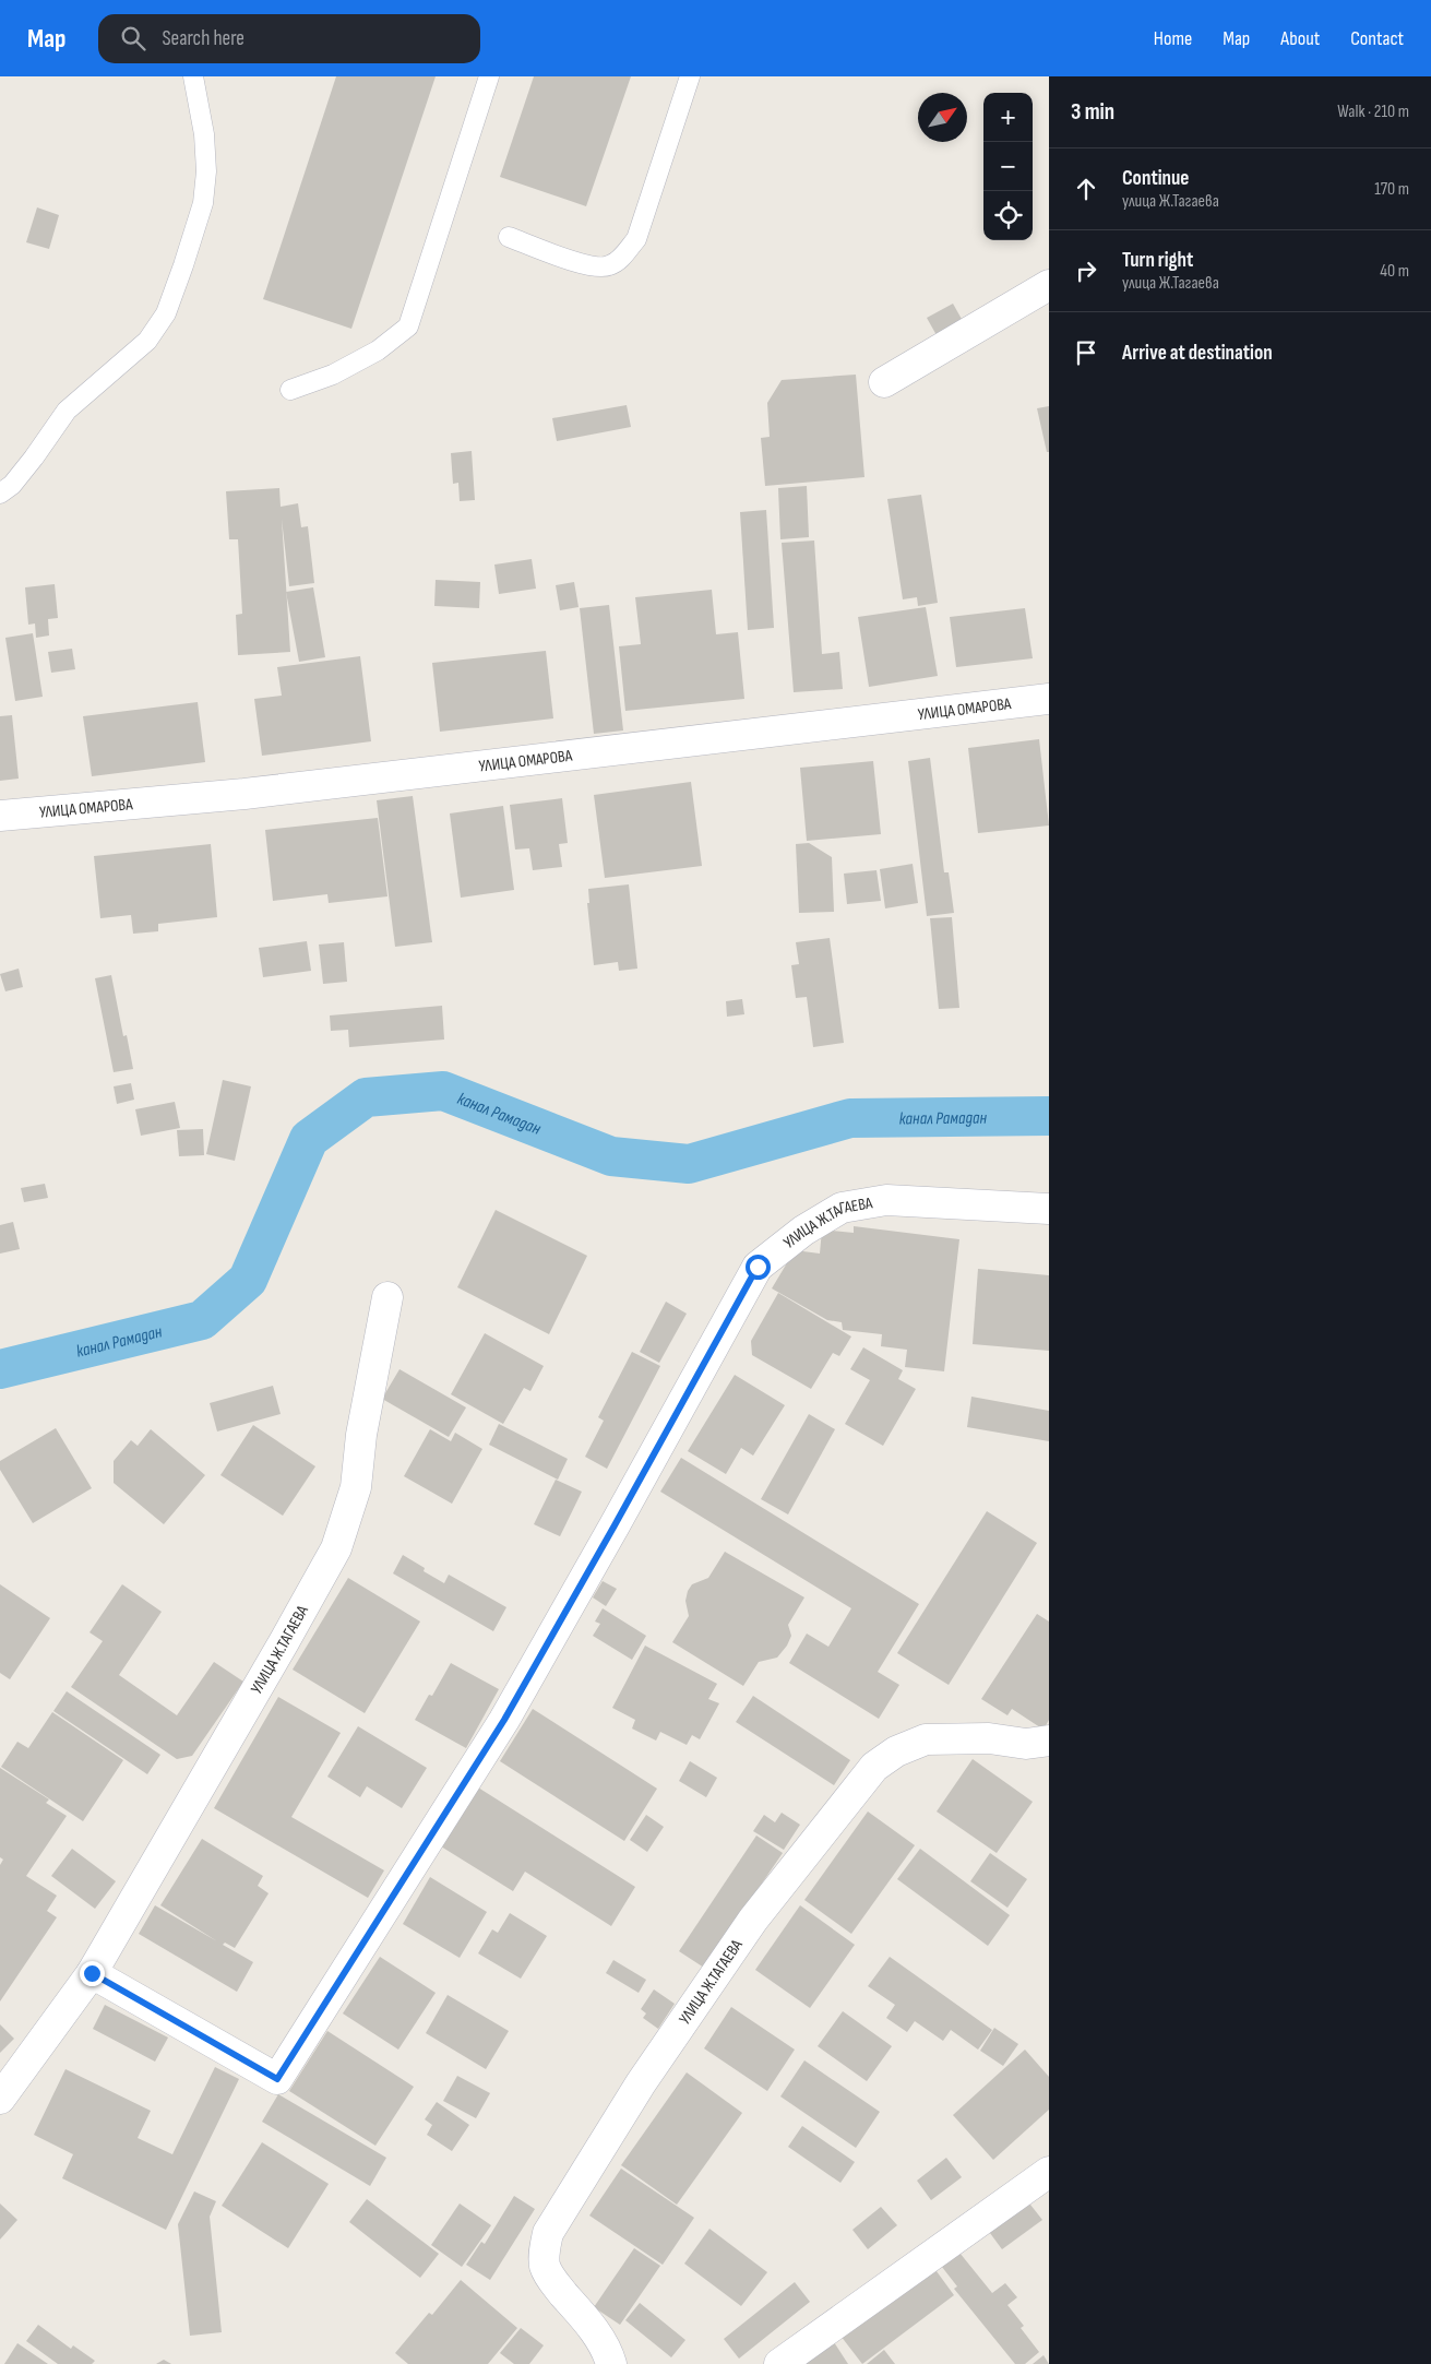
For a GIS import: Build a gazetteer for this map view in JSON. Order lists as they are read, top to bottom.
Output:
{
  "streets": {
    "street": ["УЛИЦА ОМАРОВА", "УЛИЦА Ж.ТАГАЕВА"]
  },
  "water": ["канал Рамадан"],
  "north": "top right",
  "page": {
    "header": "Map",
    "search": "Search here",
    "nav": [
      "Home",
      "Map",
      "About",
      "Contact"
    ],
    "heading": ["3 min", "Walk · 210 m"],
    "map_buttons": ["+", "−"],
    "list": [
      ["Continue", "улица Ж.Тагаева", "170 m"],
      ["Turn right", "улица Ж.Тагаева", "40 m"],
      "Arrive at destination"
    ]
  }
}
